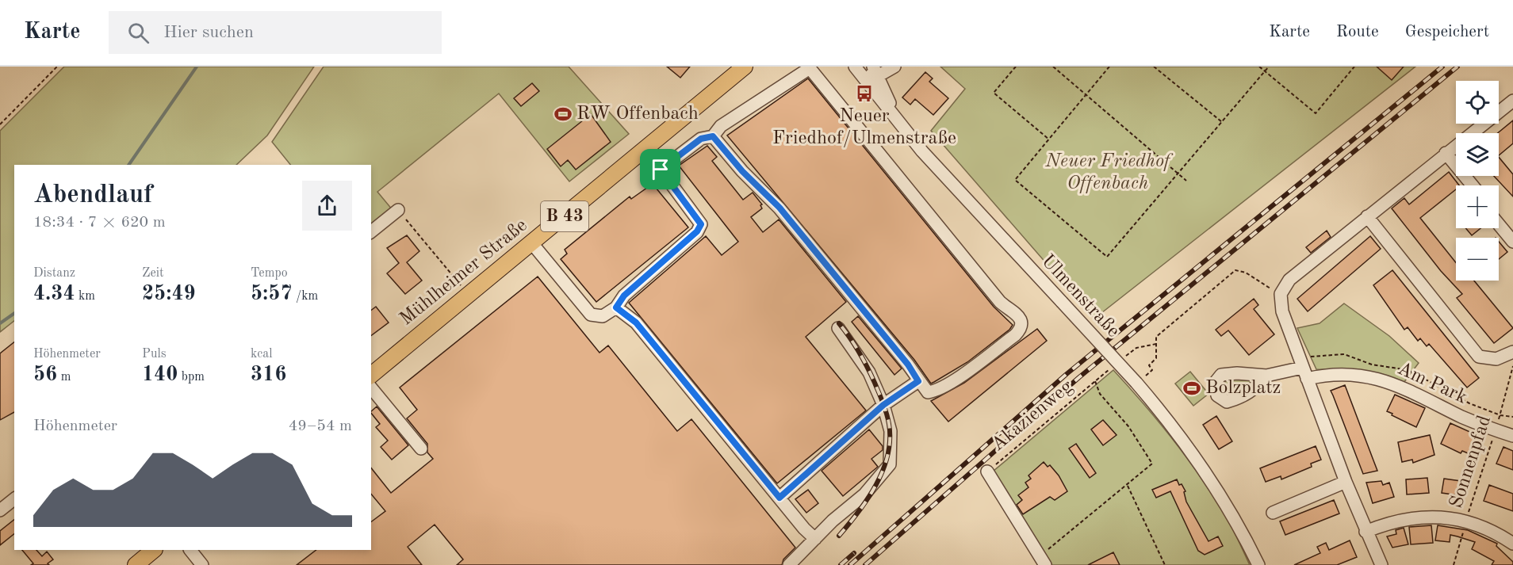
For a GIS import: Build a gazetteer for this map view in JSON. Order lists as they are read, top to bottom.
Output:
{
  "streets": {
    "main road": ["B 43", "Mühlheimer Straße"],
    "street": ["Ulmenstraße", "Am Park"],
    "path": ["Akazienweg", "Sonnenpfad"]
  },
  "crossings": [
    ["Am Park", "Sonnenpfad"]
  ],
  "parks": ["Neuer Friedhof Offenbach"],
  "places": {
    "bus stop": ["Neuer Friedhof/Ulmenstraße"],
    "sports": ["RW Offenbach", "Bolzplatz"]
  },
  "page": {
    "header": "Karte",
    "search": "Hier suchen",
    "nav": ["Karte", "Route", "Gespeichert"],
    "map_buttons": ["+", "−"],
    "heading": ["Abendlauf", "18:34 · 7 × 620 m"],
    "stats": [
      ["Distanz", "4.34 km"],
      ["Zeit", "25:49"],
      ["Tempo", "5:57 /km"],
      ["Höhenmeter", "56 m"],
      ["Puls", "140 bpm"],
      ["kcal", "316"]
    ],
    "chart": ["Höhenmeter", "49–54 m"]
  }
}
